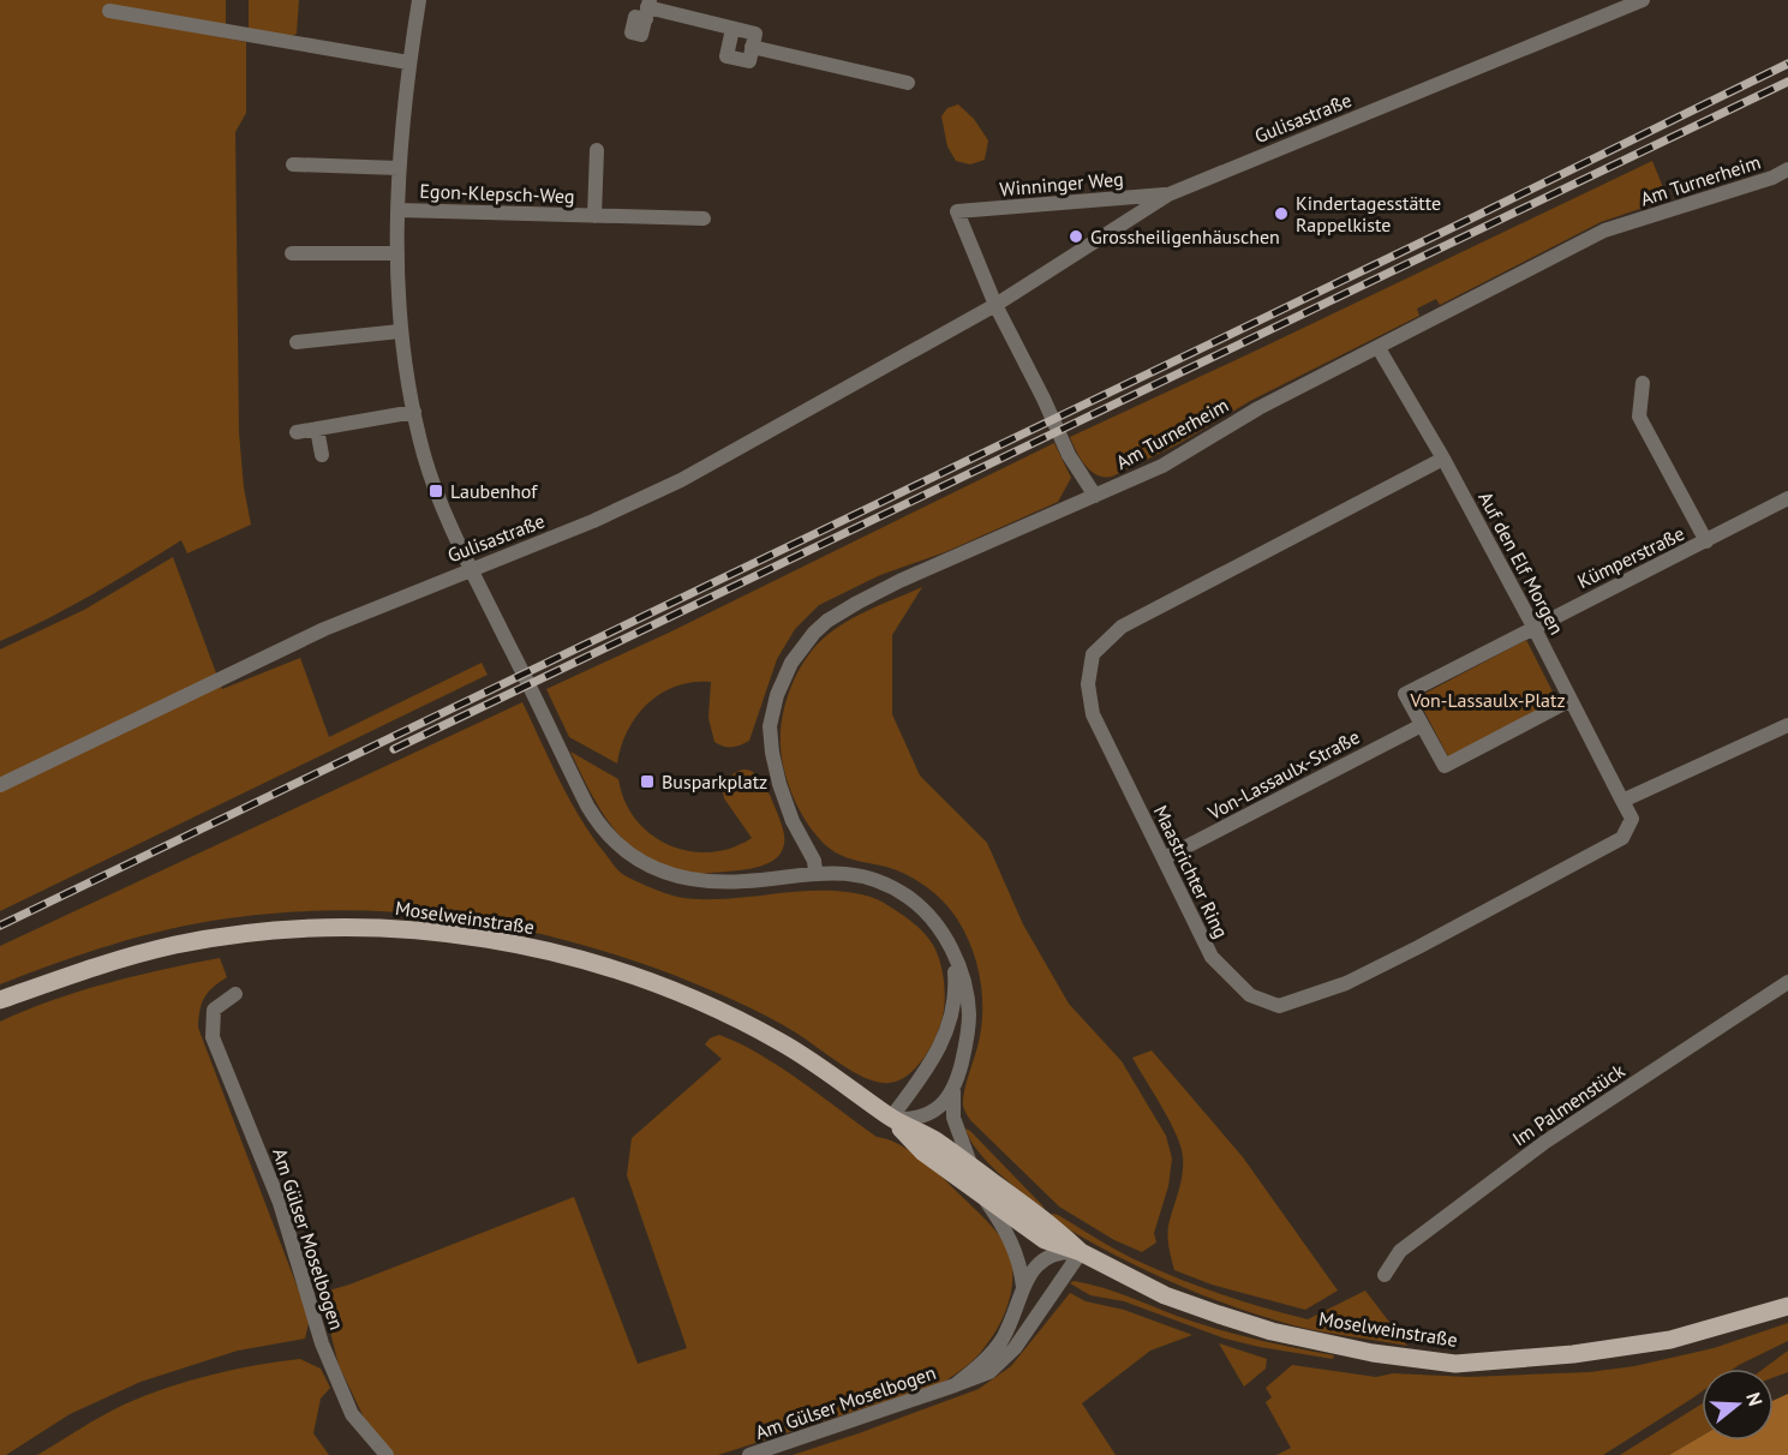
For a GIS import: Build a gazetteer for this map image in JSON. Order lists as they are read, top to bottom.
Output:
{
  "streets": {
    "main road": ["Moselweinstraße"],
    "street": [
      "Gulisastraße",
      "Am Turnerheim",
      "Winninger Weg",
      "Egon-Klepsch-Weg",
      "Kümperstraße",
      "Auf den Elf Morgen",
      "Von-Lassaulx-Straße",
      "Maastrichter Ring",
      "Im Palmenstück",
      "Am Gülser Moselbogen"
    ]
  },
  "crossings": [
    ["Gulisastraße", "Winninger Weg"],
    ["Am Turnerheim", "Auf den Elf Morgen"],
    ["Kümperstraße", "Auf den Elf Morgen"],
    ["Auf den Elf Morgen", "Maastrichter Ring"],
    ["Von-Lassaulx-Straße", "Maastrichter Ring"],
    ["Moselweinstraße", "Am Gülser Moselbogen"]
  ],
  "parks": ["Von-Lassaulx-Platz"],
  "places": {
    "other": ["Kindertagesstätte Rappelkiste", "Grossheiligenhäuschen"],
    "transit": ["Laubenhof", "Busparkplatz"]
  },
  "north": "right"
}
